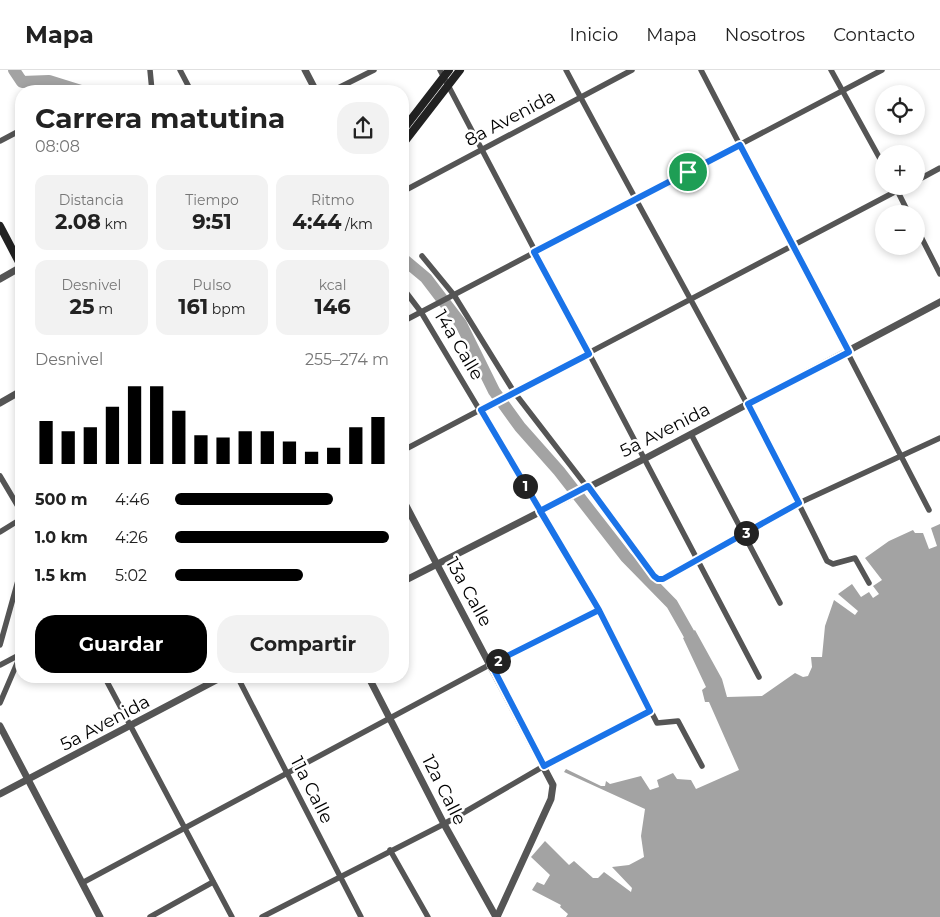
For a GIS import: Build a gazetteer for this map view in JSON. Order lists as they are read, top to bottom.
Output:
{
  "streets": {
    "street": [
      "8a Avenida",
      "14a Calle",
      "5a Avenida",
      "13a Calle",
      "11a Calle",
      "12a Calle"
    ]
  },
  "crossings": [
    ["14a Calle", "5a Avenida"],
    ["5a Avenida", "13a Calle"],
    ["13a Calle", "12a Calle"]
  ],
  "page": {
    "header": "Mapa",
    "nav": [
      "Inicio",
      "Mapa",
      "Nosotros",
      "Contacto"
    ],
    "map_buttons": ["+", "−"],
    "heading": ["Carrera matutina", "08:08"],
    "stats": [
      ["Distancia", "2.08 km"],
      ["Tiempo", "9:51"],
      ["Ritmo", "4:44 /km"],
      ["Desnivel", "25 m"],
      ["Pulso", "161 bpm"],
      ["kcal", "146"]
    ],
    "chart": ["Desnivel", "255–274 m"],
    "pins": ["1", "3", "2"],
    "list": [
      {
        "name": "500 m",
        "note": "4:46"
      },
      {
        "name": "1.0 km",
        "note": "4:26"
      },
      {
        "name": "1.5 km",
        "note": "5:02"
      }
    ],
    "buttons": ["Guardar", "Compartir"]
  }
}
